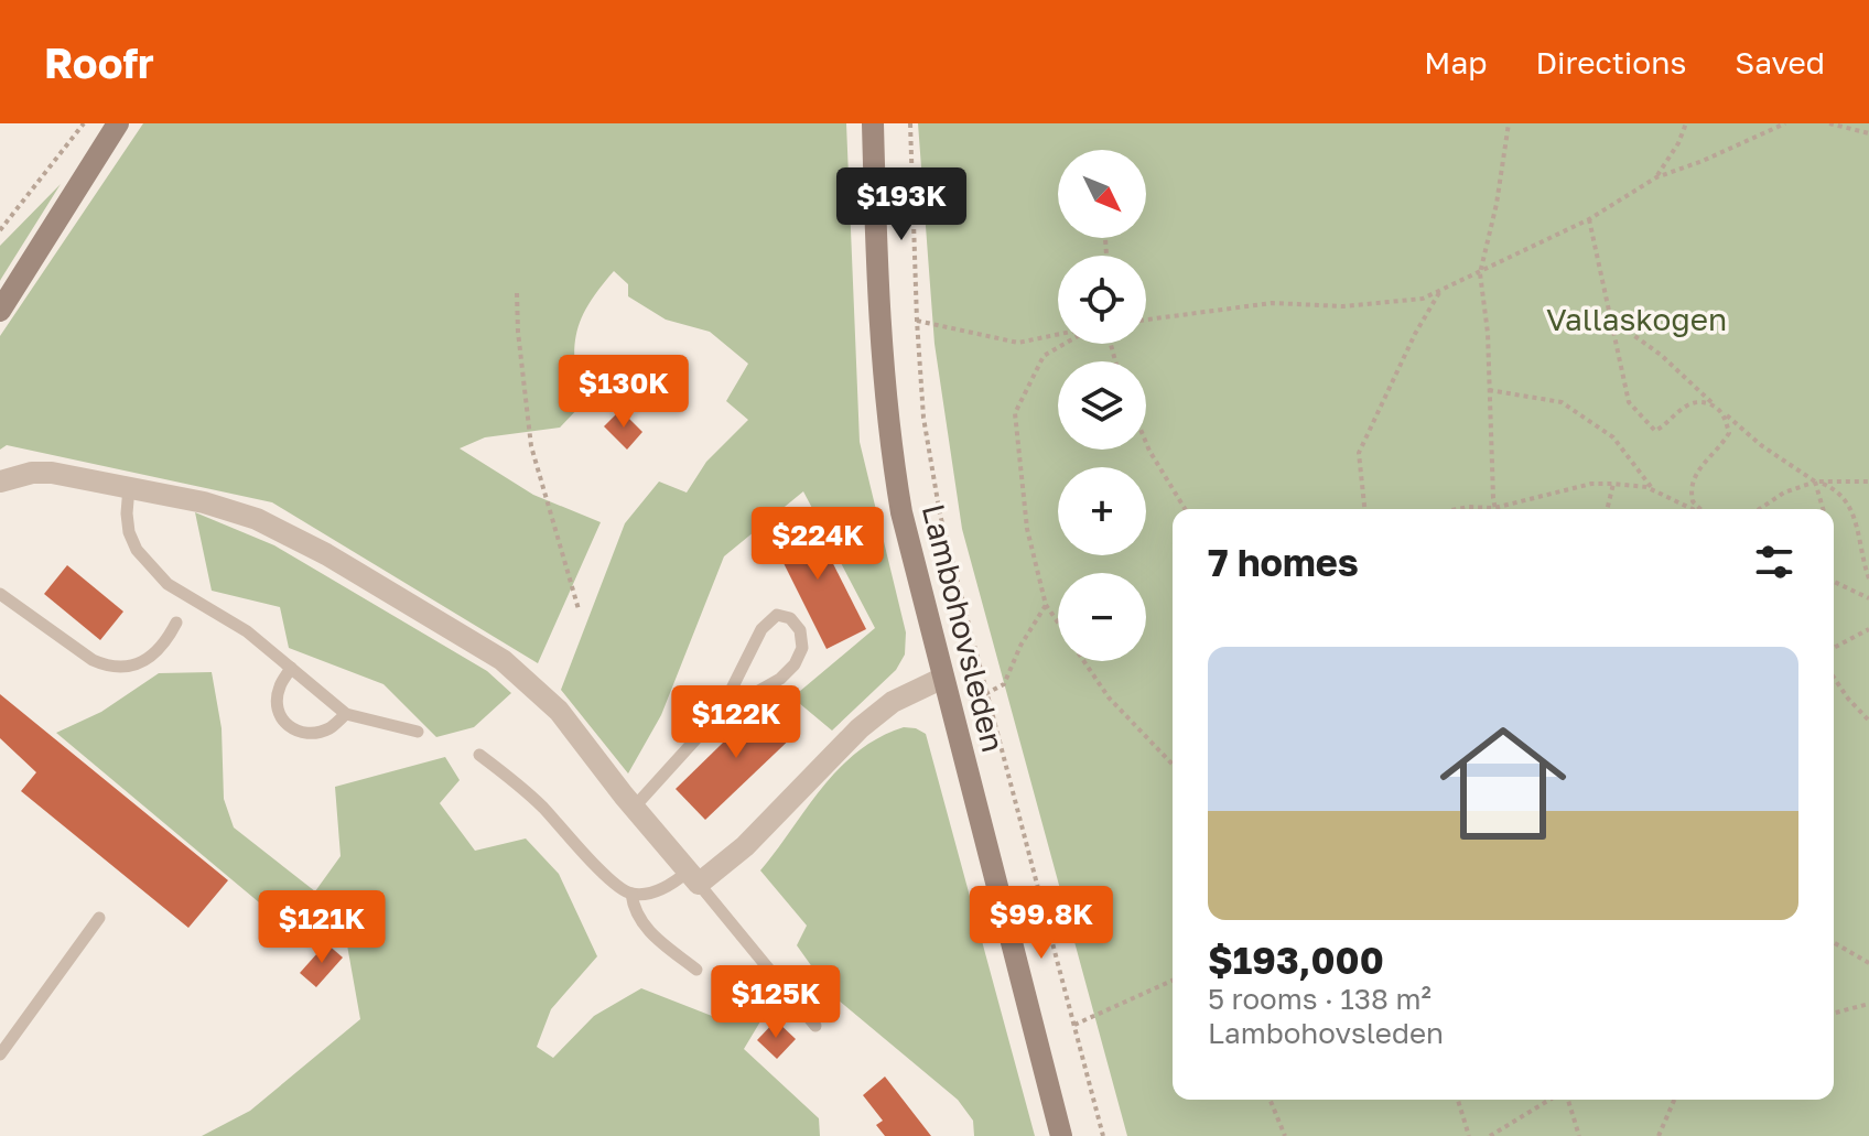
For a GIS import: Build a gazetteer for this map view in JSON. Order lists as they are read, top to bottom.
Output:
{
  "streets": {
    "main road": ["Lambohovsleden"]
  },
  "parks": ["Vallaskogen"],
  "north": "bottom right",
  "page": {
    "header": "Roofr",
    "nav": ["Map", "Directions", "Saved"],
    "map_buttons": ["+", "−"],
    "price": [
      "$193K",
      "$130K",
      "$224K",
      "$122K",
      "$99.8K",
      "$121K",
      "$125K"
    ],
    "heading": "7 homes",
    "list": [
      {
        "name": "$193,000",
        "note": "5 rooms · 138 m² · Lambohovsleden"
      }
    ]
  }
}
